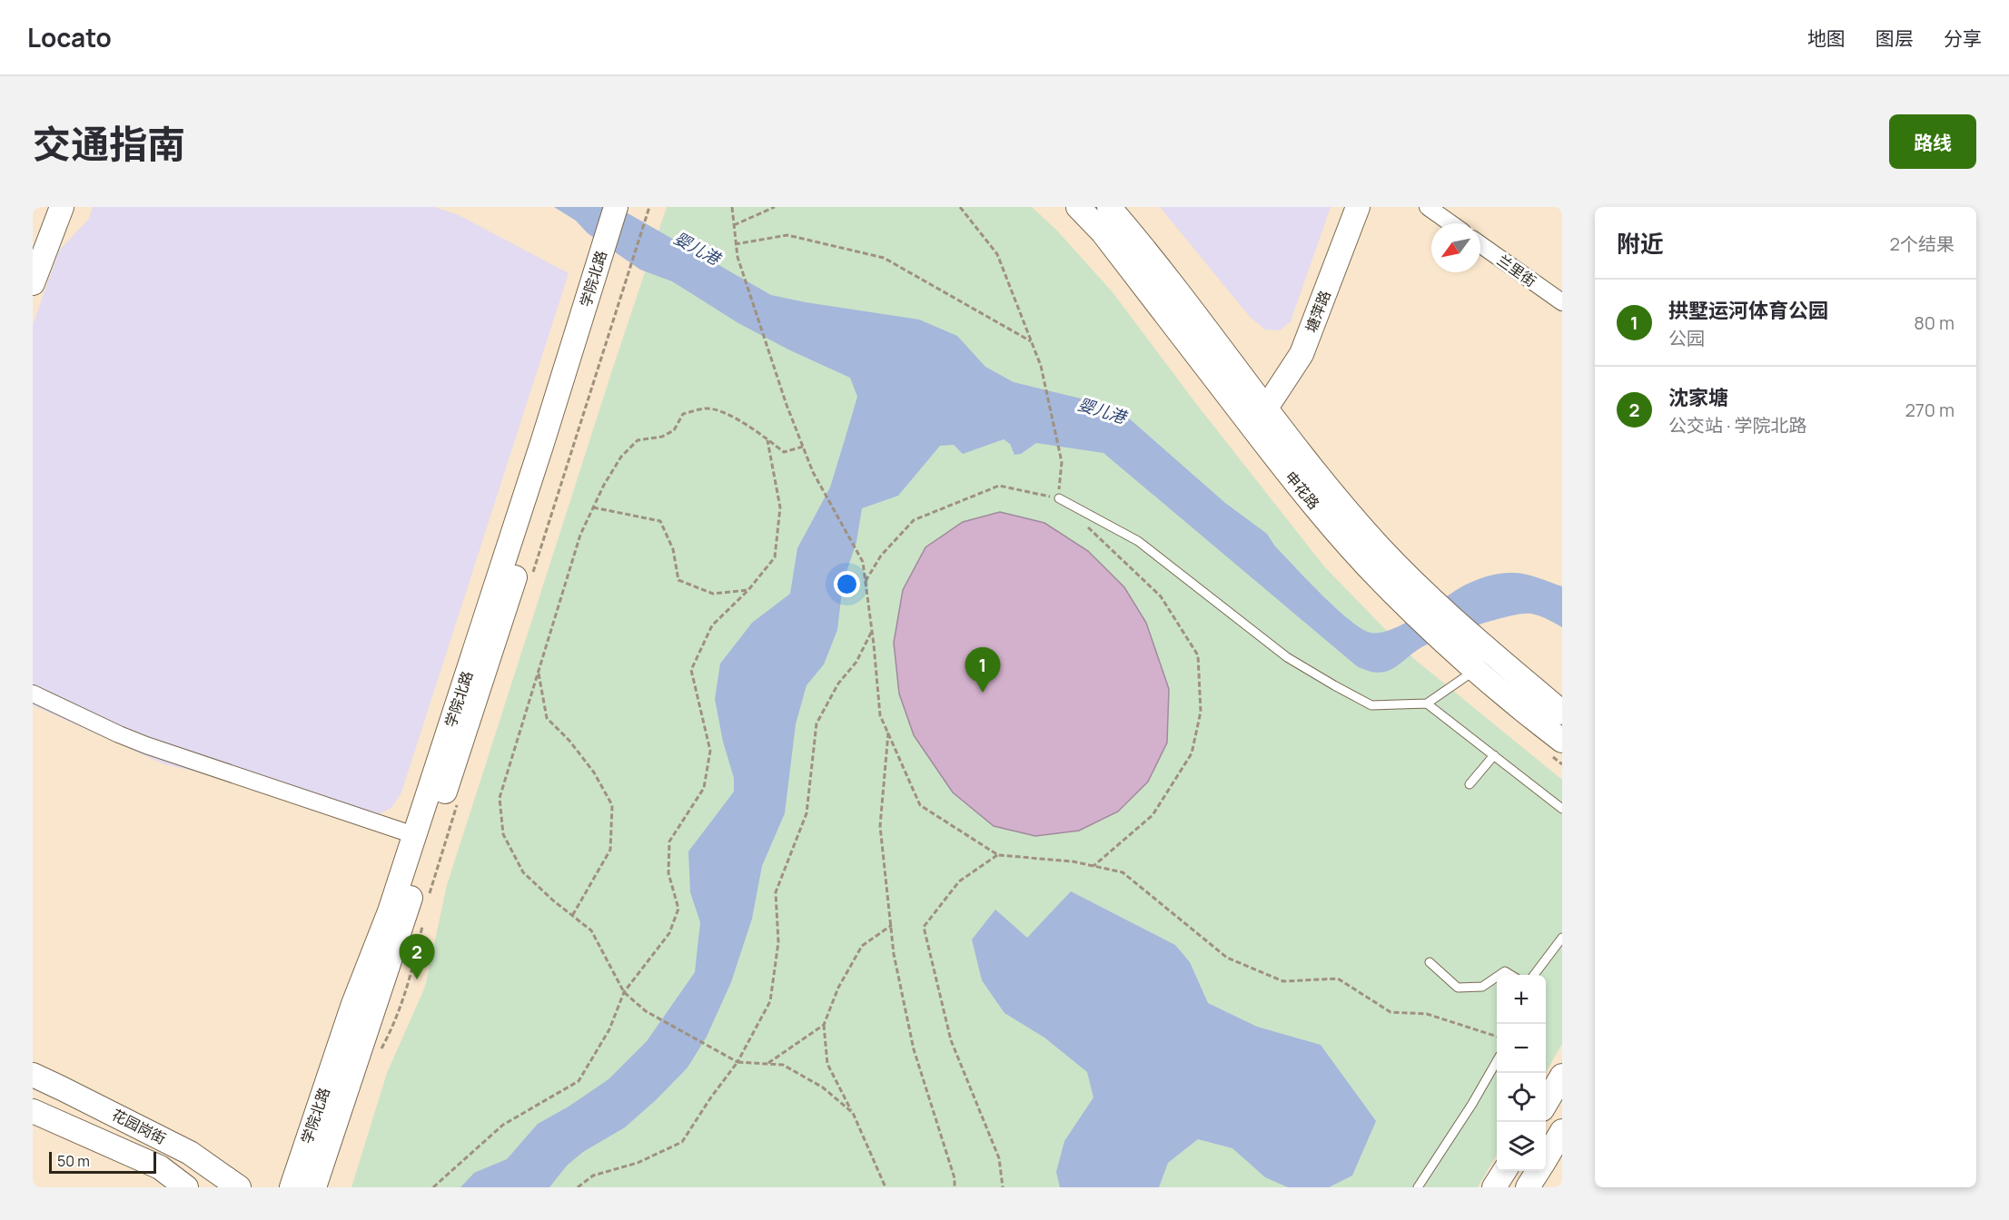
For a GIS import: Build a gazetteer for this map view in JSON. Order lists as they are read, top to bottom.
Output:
{
  "streets": {
    "main road": [
      "学院北路",
      "塘萍路",
      "申花路",
      "花园岗街"
    ],
    "street": ["兰里街"]
  },
  "crossings": [
    ["塘萍路", "申花路"]
  ],
  "water": ["婴儿港"],
  "scale_bar": "50 m",
  "north": "bottom left",
  "page": {
    "header": "Locato",
    "nav": ["地图", "图层", "分享"],
    "title": "交通指南",
    "buttons": "路线",
    "heading": ["附近", "2个结果"],
    "list": [
      {
        "mark": "1",
        "name": "拱墅运河体育公园",
        "note": "公园",
        "value": "80 m"
      },
      {
        "mark": "2",
        "name": "沈家塘",
        "note": "公交站 · 学院北路",
        "value": "270 m"
      }
    ],
    "pins": ["1", "2"],
    "map_buttons": ["+", "−"],
    "scale": "50 m"
  }
}
